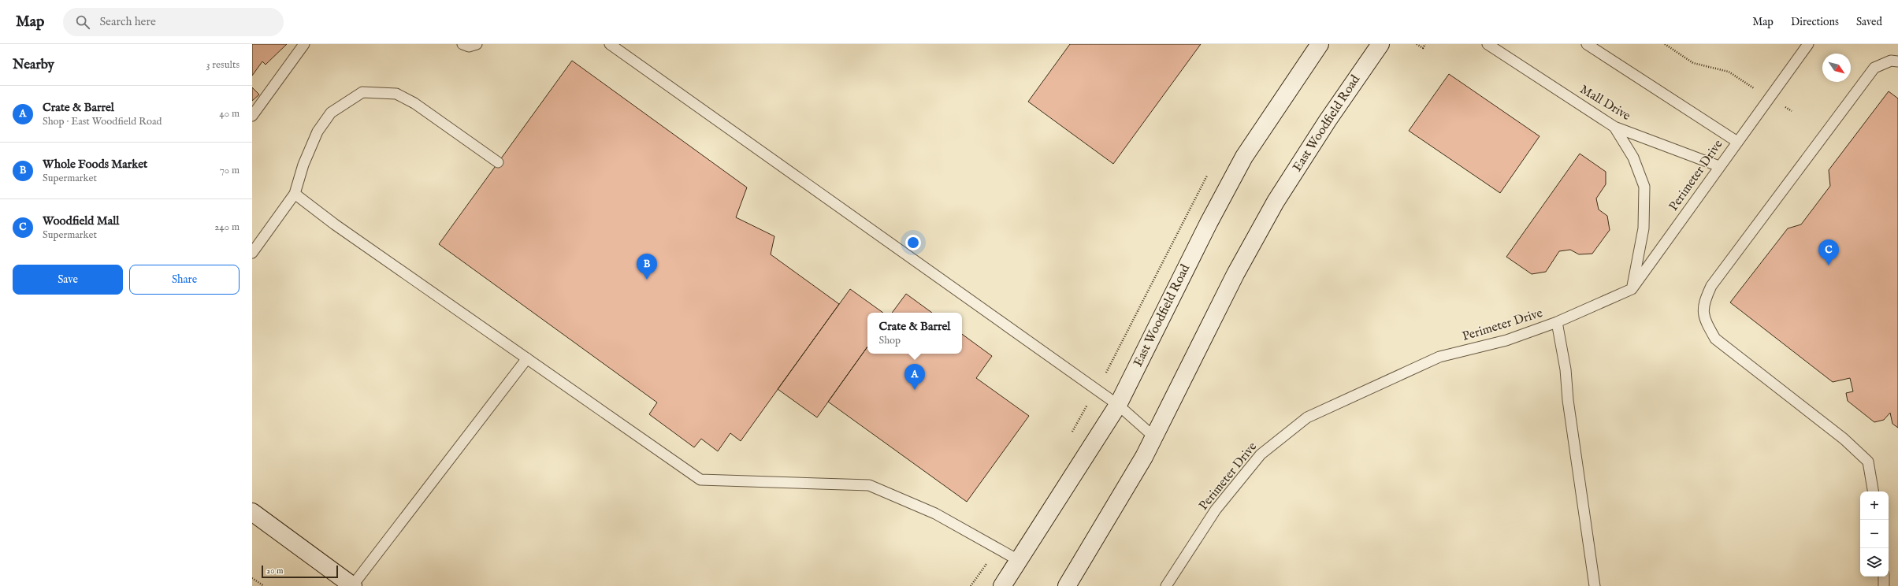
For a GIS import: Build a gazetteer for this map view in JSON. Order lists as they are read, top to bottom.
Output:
{
  "streets": {
    "street": ["East Woodfield Road"],
    "lane": ["Mall Drive", "Perimeter Drive"]
  },
  "crossings": [
    ["Mall Drive", "Perimeter Drive"]
  ],
  "scale_bar": "20 m",
  "north": "bottom right",
  "page": {
    "header": "Map",
    "search": "Search here",
    "nav": ["Map", "Directions", "Saved"],
    "heading": ["Nearby", "3 results"],
    "list": [
      {
        "mark": "A",
        "name": "Crate & Barrel",
        "note": "Shop · East Woodfield Road",
        "value": "40 m"
      },
      {
        "mark": "B",
        "name": "Whole Foods Market",
        "note": "Supermarket",
        "value": "70 m"
      },
      {
        "mark": "C",
        "name": "Woodfield Mall",
        "note": "Supermarket",
        "value": "240 m"
      }
    ],
    "pins": ["C", "B", "A"],
    "buttons": ["Save", "Share"],
    "popup": ["Crate & Barrel", "Shop"],
    "map_buttons": ["+", "−"],
    "scale": "20 m"
  }
}
